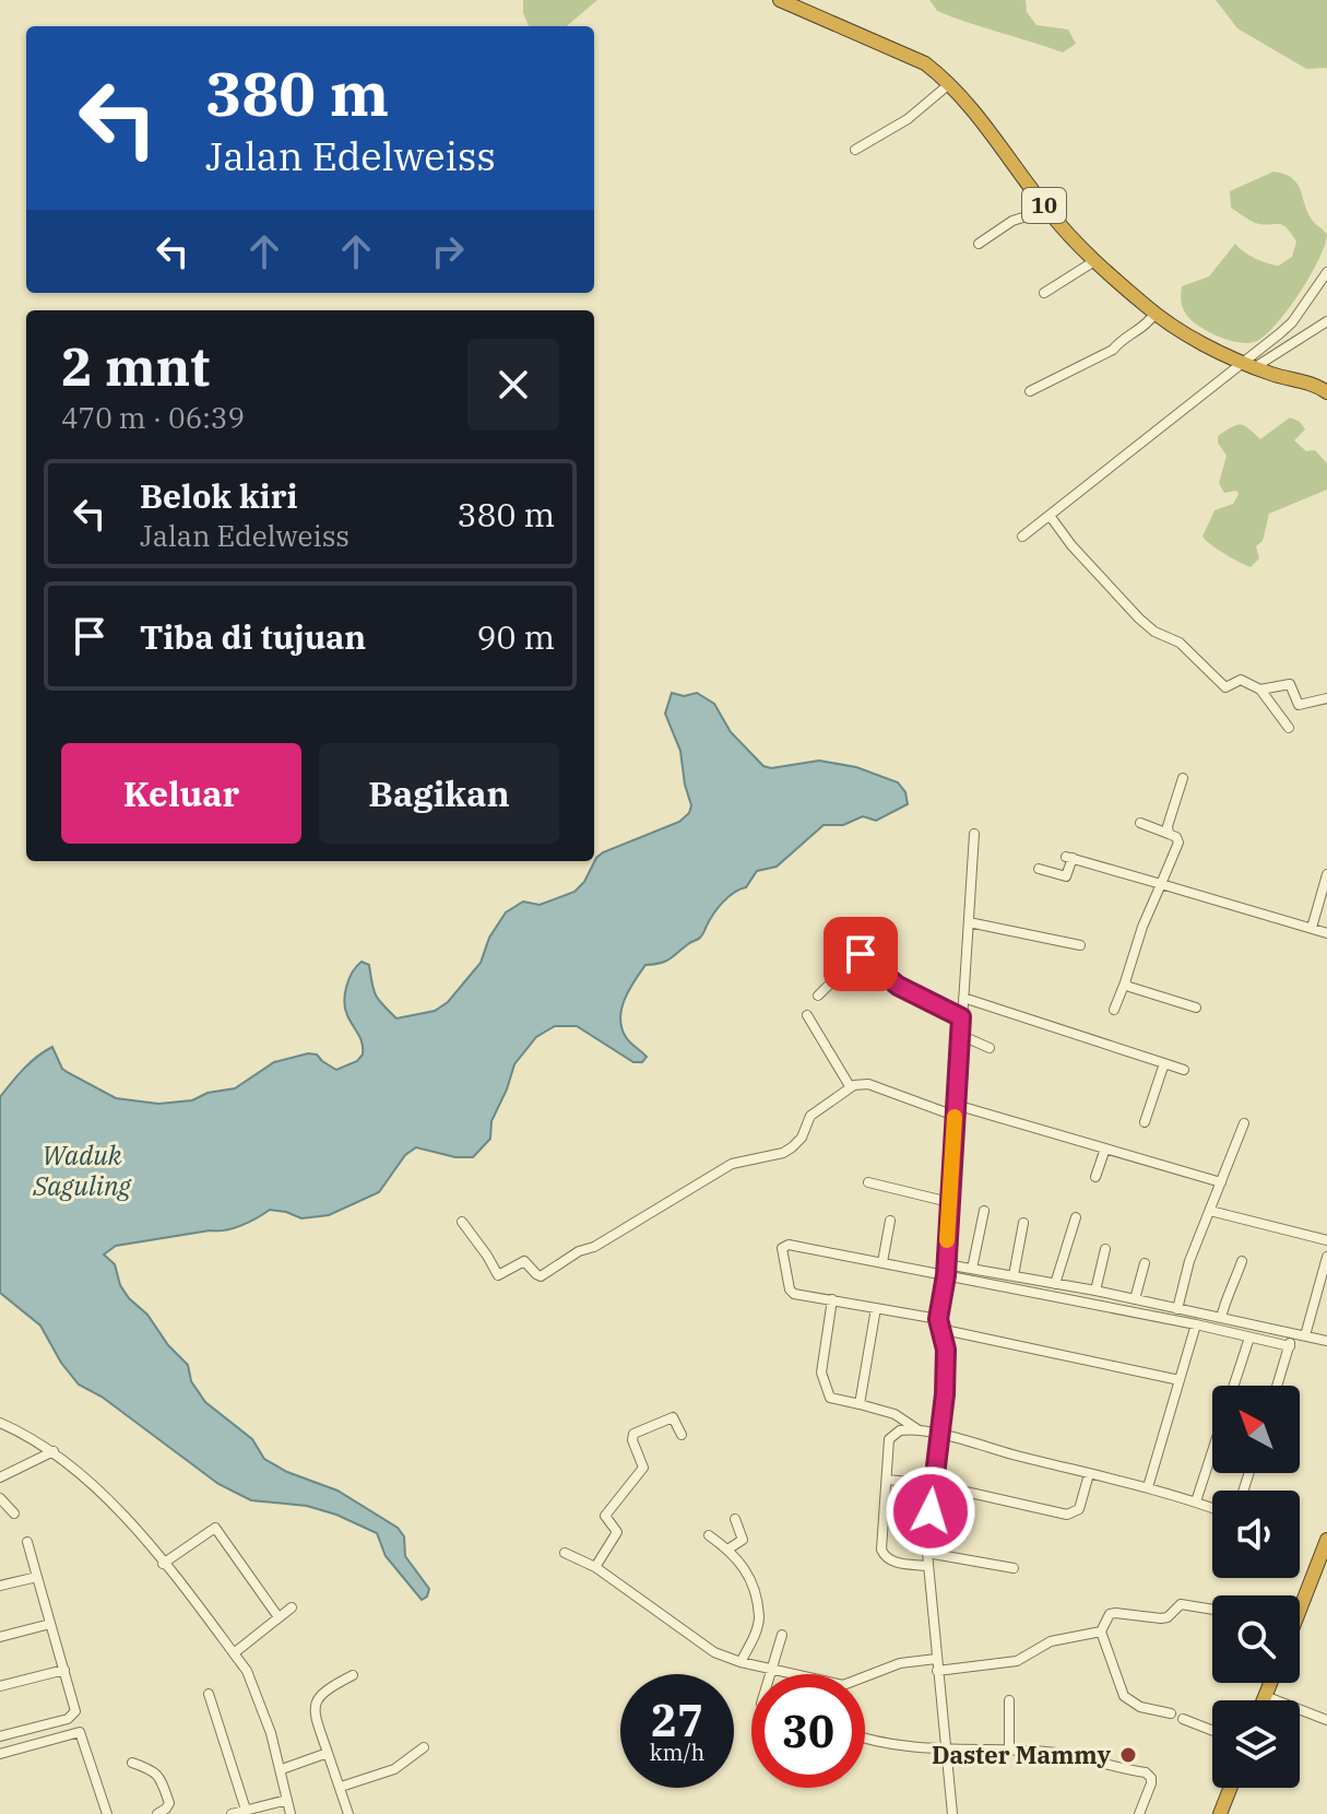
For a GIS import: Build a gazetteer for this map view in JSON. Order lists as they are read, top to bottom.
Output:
{
  "streets": {
    "highway": ["10"]
  },
  "water": ["Waduk Saguling"],
  "places": ["Daster Mammy"],
  "north": "top left",
  "page": {
    "turn": ["380 m", "Jalan Edelweiss"],
    "heading": ["2 mnt", "470 m · 06:39"],
    "list": [
      {
        "name": "Belok kiri",
        "note": "Jalan Edelweiss",
        "value": "380 m"
      },
      {
        "name": "Tiba di tujuan",
        "value": "90 m"
      }
    ],
    "buttons": ["Keluar", "Bagikan"],
    "speed": "27 km/h",
    "limit": "30"
  }
}
